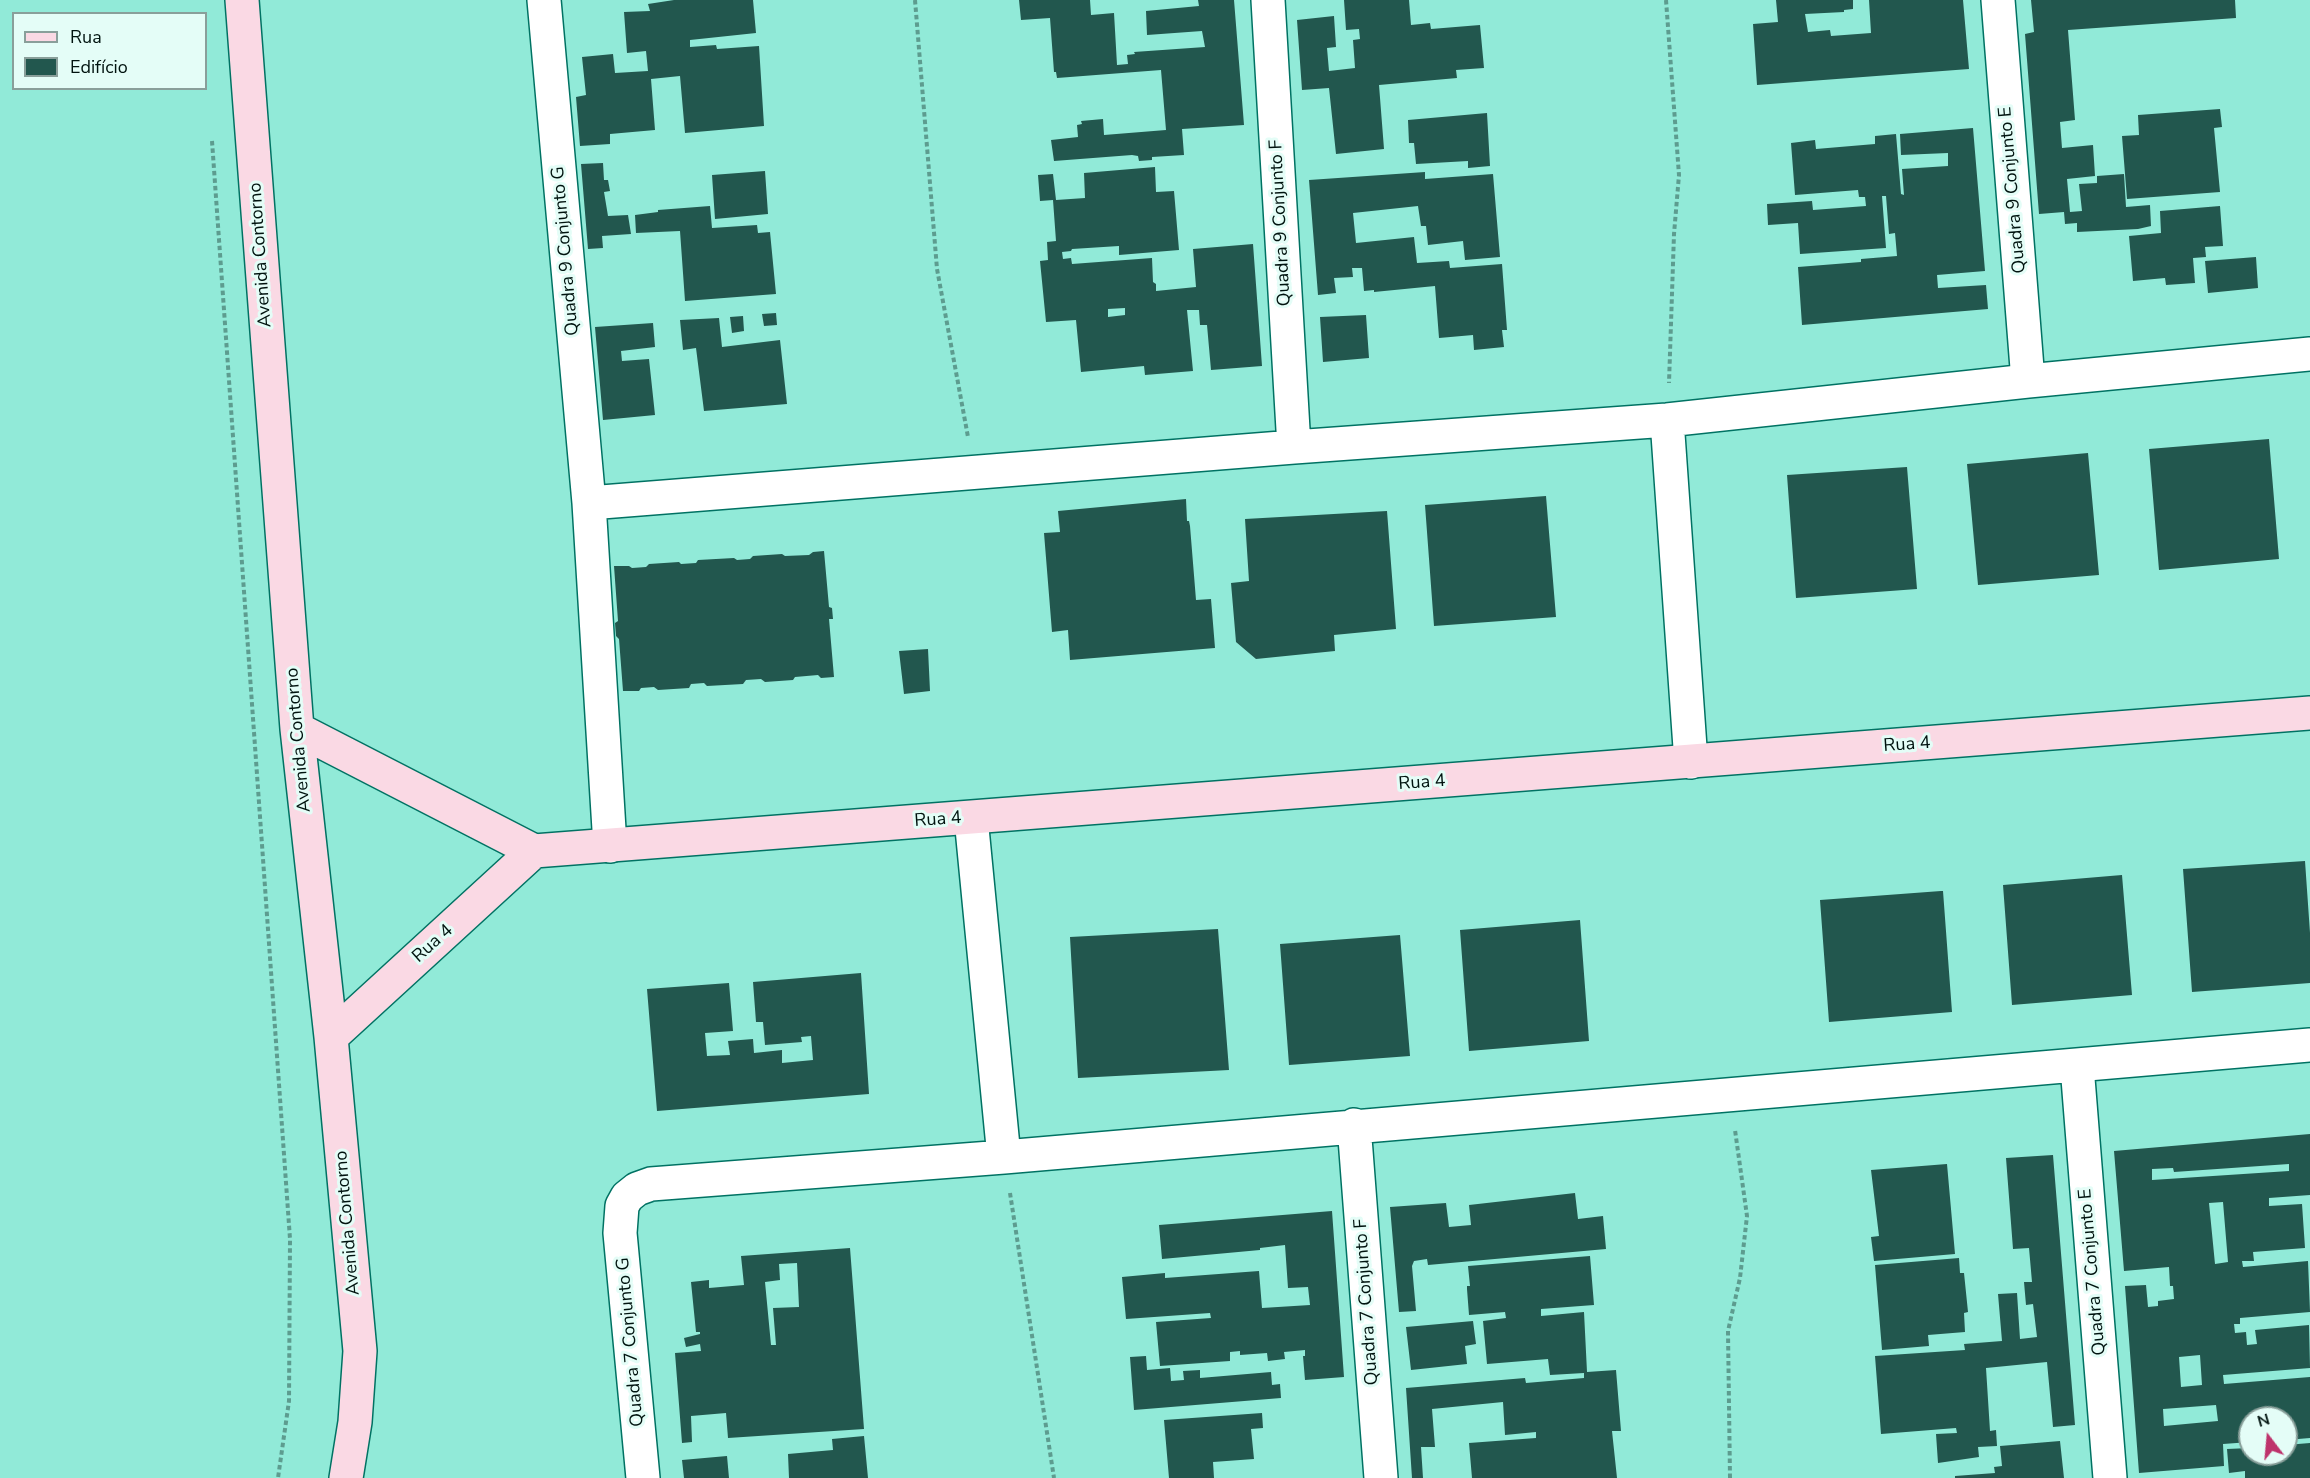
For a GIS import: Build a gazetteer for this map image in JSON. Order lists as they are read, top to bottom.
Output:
{
  "streets": {
    "street": [
      "Quadra 9 Conjunto E",
      "Quadra 9 Conjunto F",
      "Quadra 9 Conjunto G",
      "Avenida Contorno",
      "Rua 4",
      "Quadra 7 Conjunto E",
      "Quadra 7 Conjunto F",
      "Quadra 7 Conjunto G"
    ]
  },
  "crossings": [
    ["Quadra 9 Conjunto G", "Rua 4"],
    ["Avenida Contorno", "Rua 4"]
  ],
  "legend": ["Rua", "Edifício"],
  "north": "top"
}
